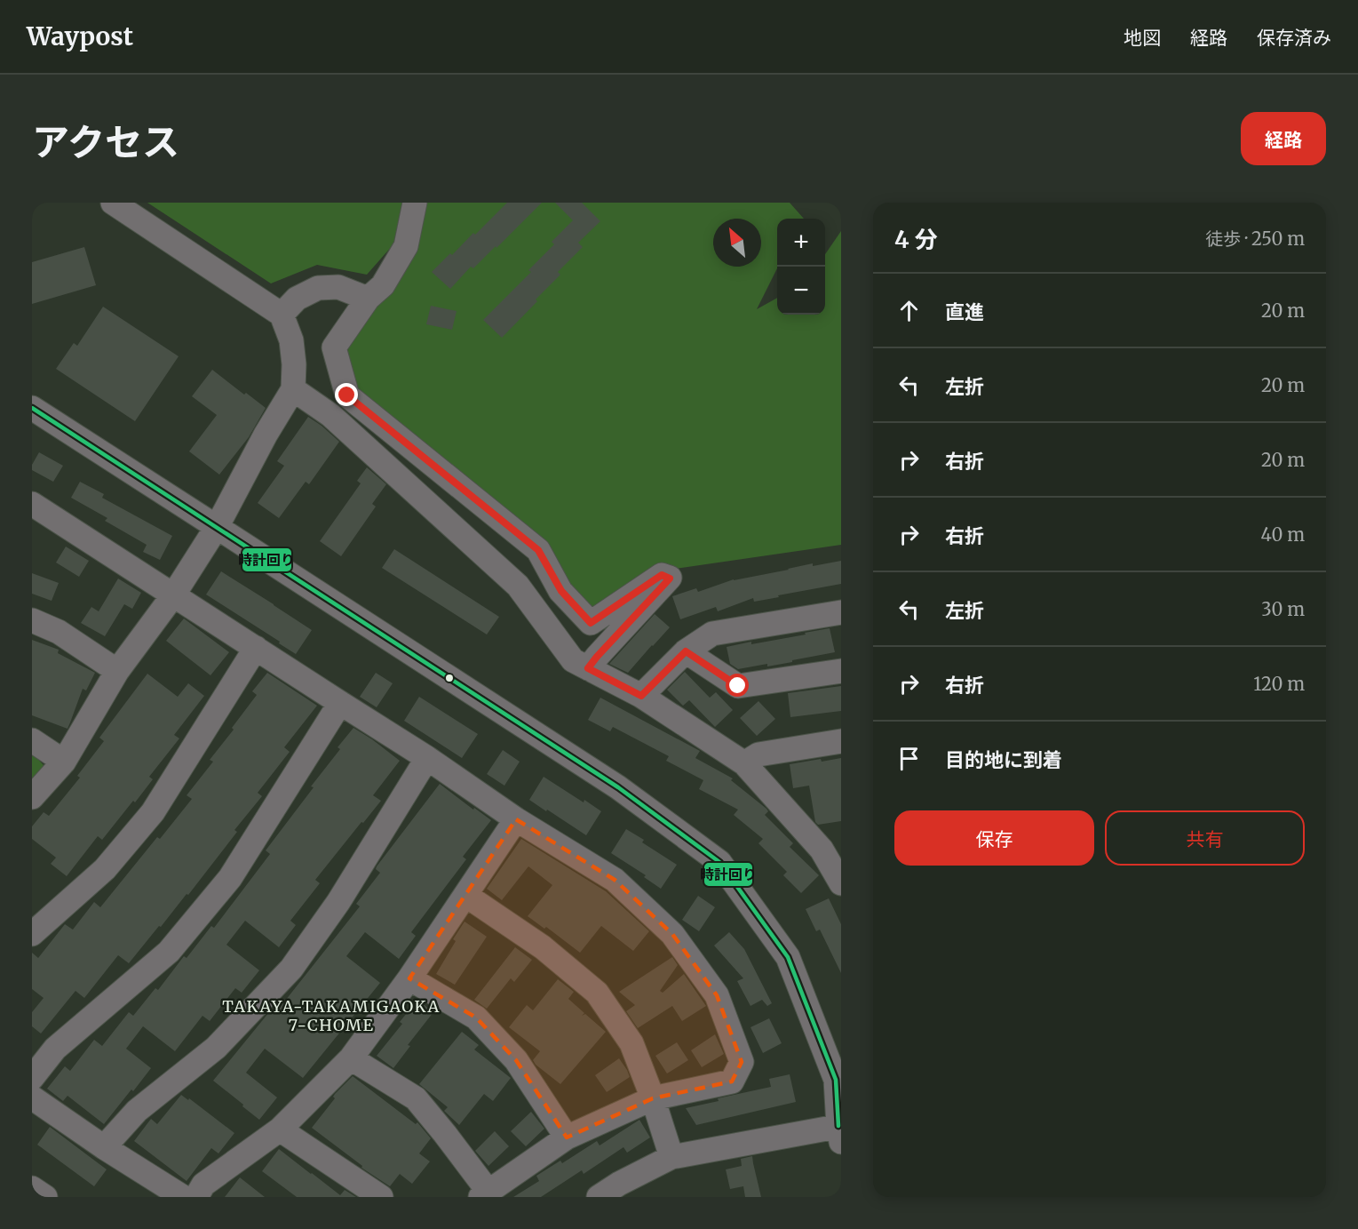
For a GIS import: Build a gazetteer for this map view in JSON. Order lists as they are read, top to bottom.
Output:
{
  "districts": ["TAKAYA-TAKAMIGAOKA 7-CHOME"],
  "lines": ["transit line 時計回り"],
  "north": "top left",
  "page": {
    "header": "Waypost",
    "nav": ["地図", "経路", "保存済み"],
    "title": "アクセス",
    "buttons": [
      "経路",
      ["保存", "共有"]
    ],
    "heading": ["4 分", "徒歩 · 250 m"],
    "map_buttons": ["+", "−"],
    "list": [
      ["直進", "20 m"],
      ["左折", "20 m"],
      ["右折", "20 m"],
      ["右折", "40 m"],
      ["左折", "30 m"],
      ["右折", "120 m"],
      "目的地に到着"
    ]
  }
}
